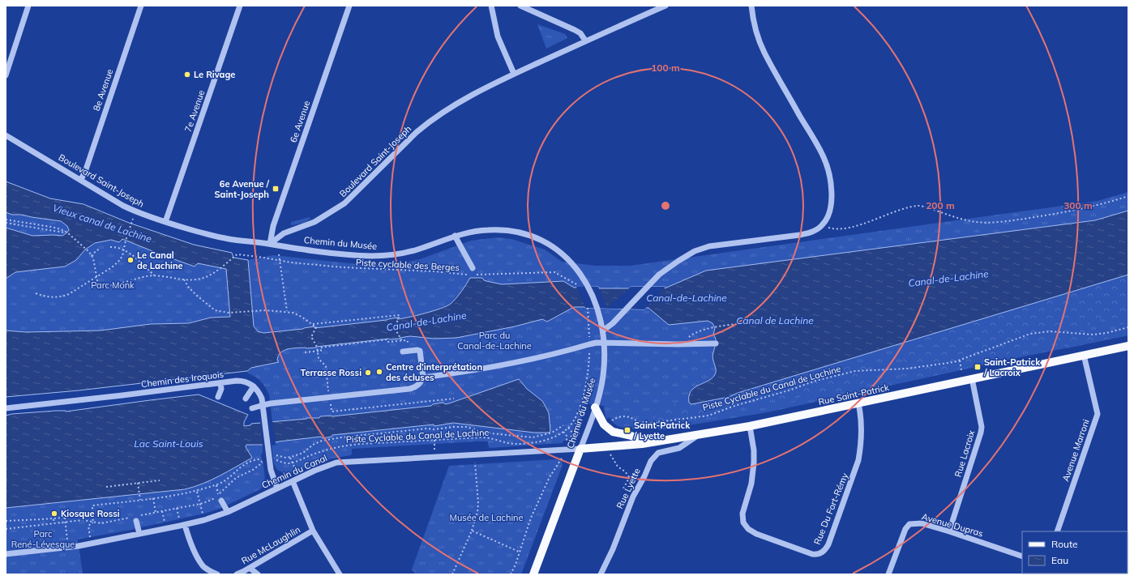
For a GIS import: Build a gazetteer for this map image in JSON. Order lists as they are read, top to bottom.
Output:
{
  "streets": {
    "main road": ["Chemin du Musée", "Rue Saint-Patrick"],
    "street": [
      "8e Avenue",
      "7e Avenue",
      "6e Avenue",
      "Boulevard Saint-Joseph",
      "Chemin des Iroquois",
      "Avenue Marroni",
      "Rue Lacroix",
      "Chemin du Canal",
      "Rue Lyette",
      "Rue Du Fort-Rémy",
      "Avenue Dupras",
      "Rue McLaughlin"
    ],
    "path": ["Piste cyclable des Berges", "Piste Cyclable du Canal de Lachine"]
  },
  "crossings": [
    ["8e Avenue", "Boulevard Saint-Joseph"],
    ["7e Avenue", "Boulevard Saint-Joseph"],
    ["6e Avenue", "Boulevard Saint-Joseph"],
    ["6e Avenue", "Chemin du Musée"],
    ["Boulevard Saint-Joseph", "Chemin du Musée"],
    ["Chemin du Musée", "Rue Saint-Patrick"],
    ["Chemin du Musée", "Chemin du Canal"],
    ["Rue Saint-Patrick", "Avenue Marroni"],
    ["Rue Saint-Patrick", "Rue Lacroix"],
    ["Rue Saint-Patrick", "Chemin du Canal"],
    ["Rue Saint-Patrick", "Rue Lyette"],
    ["Rue Saint-Patrick", "Rue Du Fort-Rémy"],
    ["Rue Lacroix", "Avenue Dupras"]
  ],
  "water": [
    "Vieux canal de Lachine",
    "Canal-de-Lachine",
    "Canal de Lachine",
    "Lac Saint-Louis"
  ],
  "parks": [
    "Parc Monk",
    "Parc du Canal-de-Lachine",
    "Musée de Lachine",
    "Parc René-Lévesque"
  ],
  "places": {
    "other": [
      "Le Rivage",
      "Le Canal de Lachine",
      "Centre d’interprétation des écluses",
      "Terrasse Rossi",
      "Kiosque Rossi"
    ],
    "transit": ["6e Avenue / Saint-Joseph", "Saint-Patrick / Lacroix", "Saint-Patrick / Lyette"]
  },
  "legend": ["Route", "Eau"],
  "rings": ["100 m", "200 m", "300 m"]
}
